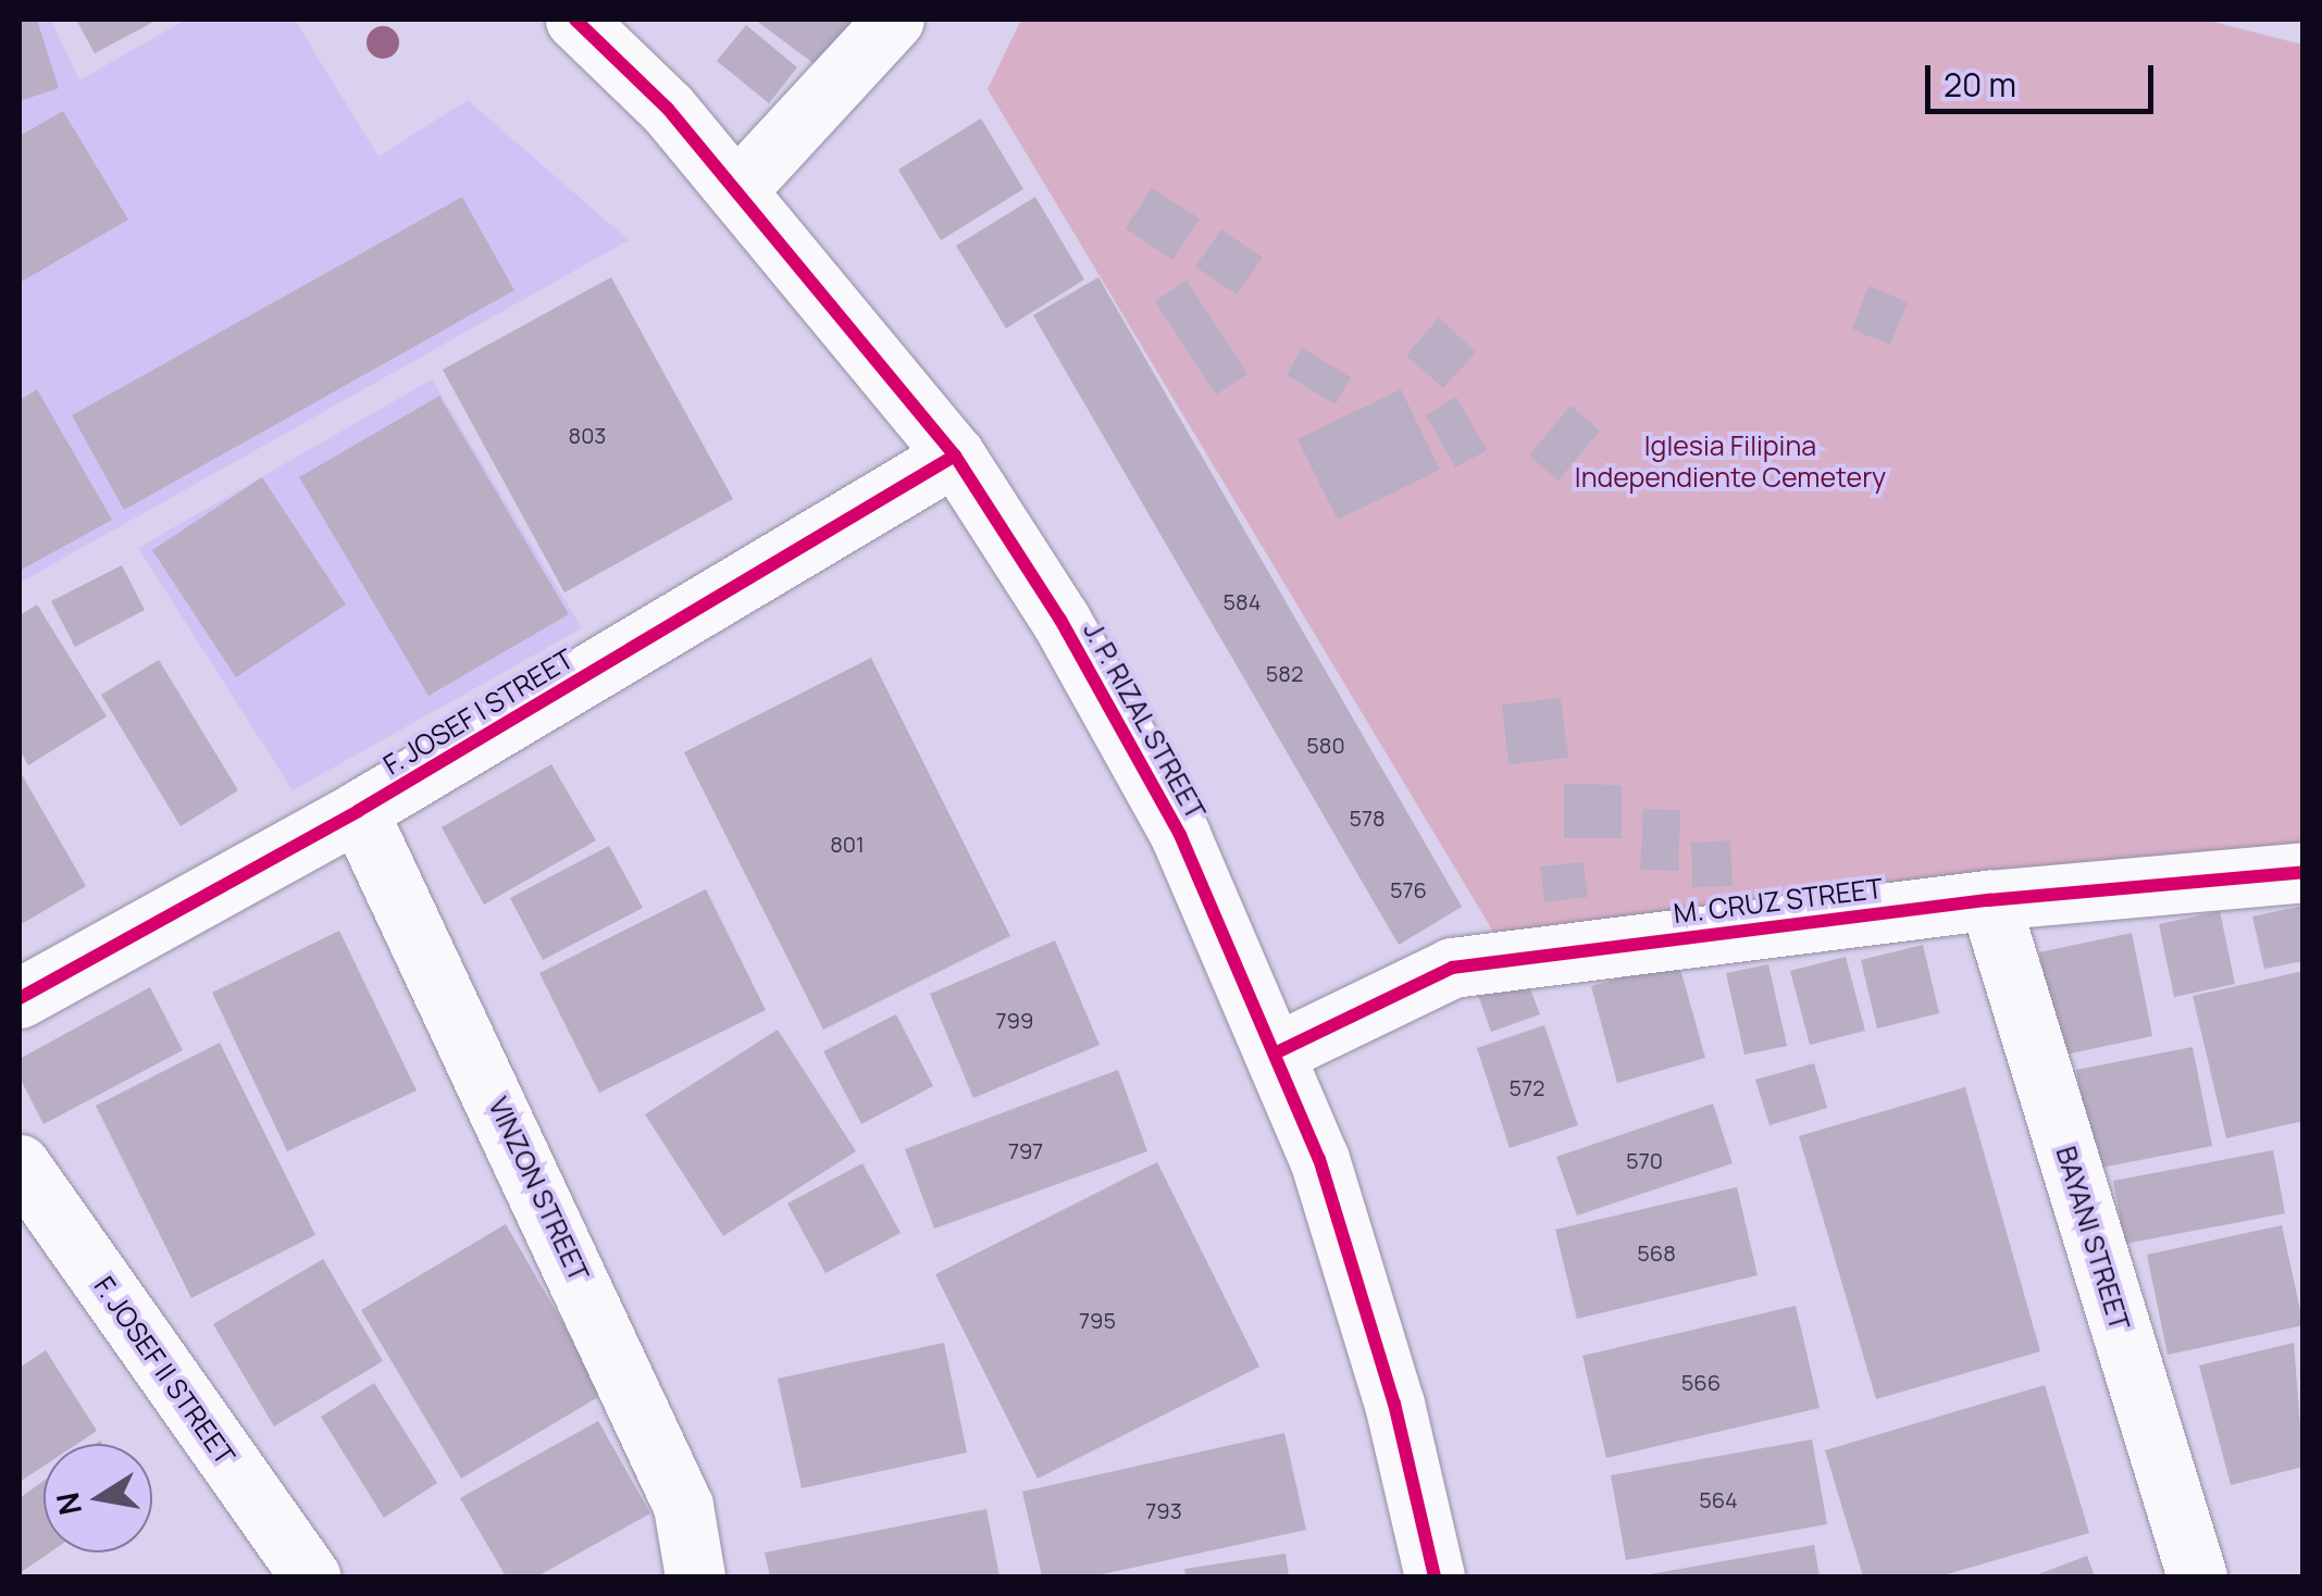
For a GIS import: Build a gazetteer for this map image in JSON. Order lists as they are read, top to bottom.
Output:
{
  "streets": {
    "street": [
      "F. JOSEF I STREET",
      "J. P. RIZAL STREET",
      "M. CRUZ STREET",
      "VINZON STREET",
      "BAYANI STREET",
      "F. JOSEF II STREET"
    ]
  },
  "crossings": [
    ["F. JOSEF I STREET", "J. P. RIZAL STREET"],
    ["F. JOSEF I STREET", "VINZON STREET"],
    ["J. P. RIZAL STREET", "M. CRUZ STREET"],
    ["M. CRUZ STREET", "BAYANI STREET"]
  ],
  "parks": ["Iglesia Filipina Independiente Cemetery"],
  "house_numbers": [
    "803",
    "584",
    "582",
    "580",
    "578",
    "801",
    "576",
    "799",
    "572",
    "797",
    "570",
    "568",
    "795",
    "566",
    "564",
    "793"
  ],
  "scale_bar": "20 m",
  "north": "left"
}
